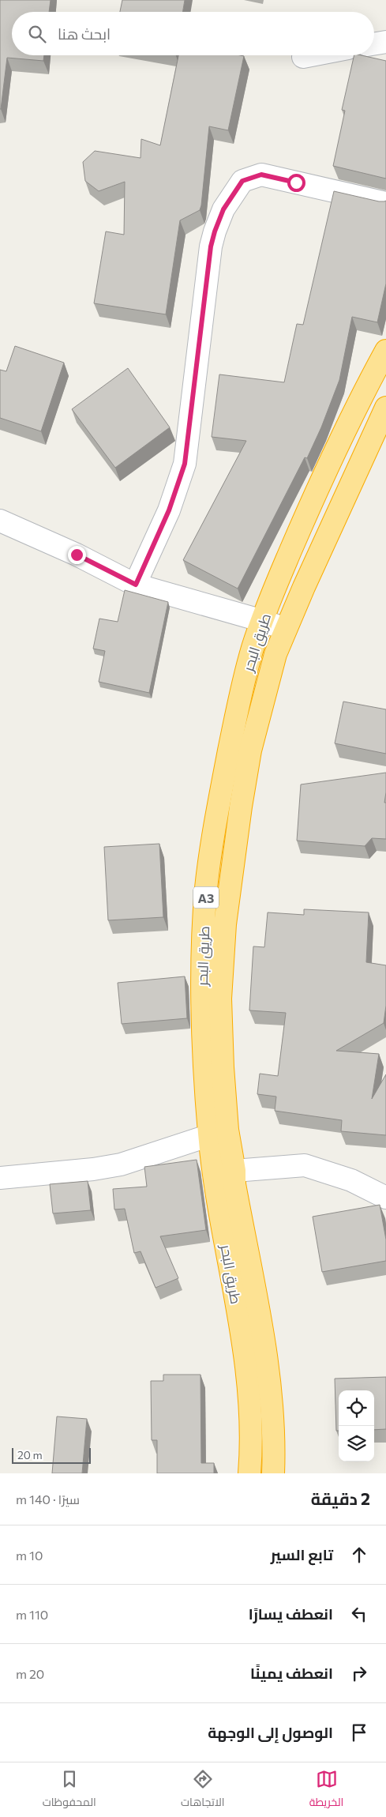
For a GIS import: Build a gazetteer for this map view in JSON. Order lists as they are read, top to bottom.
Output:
{
  "streets": {
    "highway": ["طريق البحر", "A3"]
  },
  "scale_bar": "20 m",
  "page": {
    "search": "ابحث هنا",
    "scale": "20 m",
    "heading": ["2 دقيقة", "سيرًا · 140 m"],
    "list": [
      ["تابع السير", "10 m"],
      ["انعطف يسارًا", "110 m"],
      ["انعطف يمينًا", "20 m"],
      "الوصول إلى الوجهة"
    ],
    "nav": ["الخريطة", "الاتجاهات", "المحفوظات"]
  }
}
